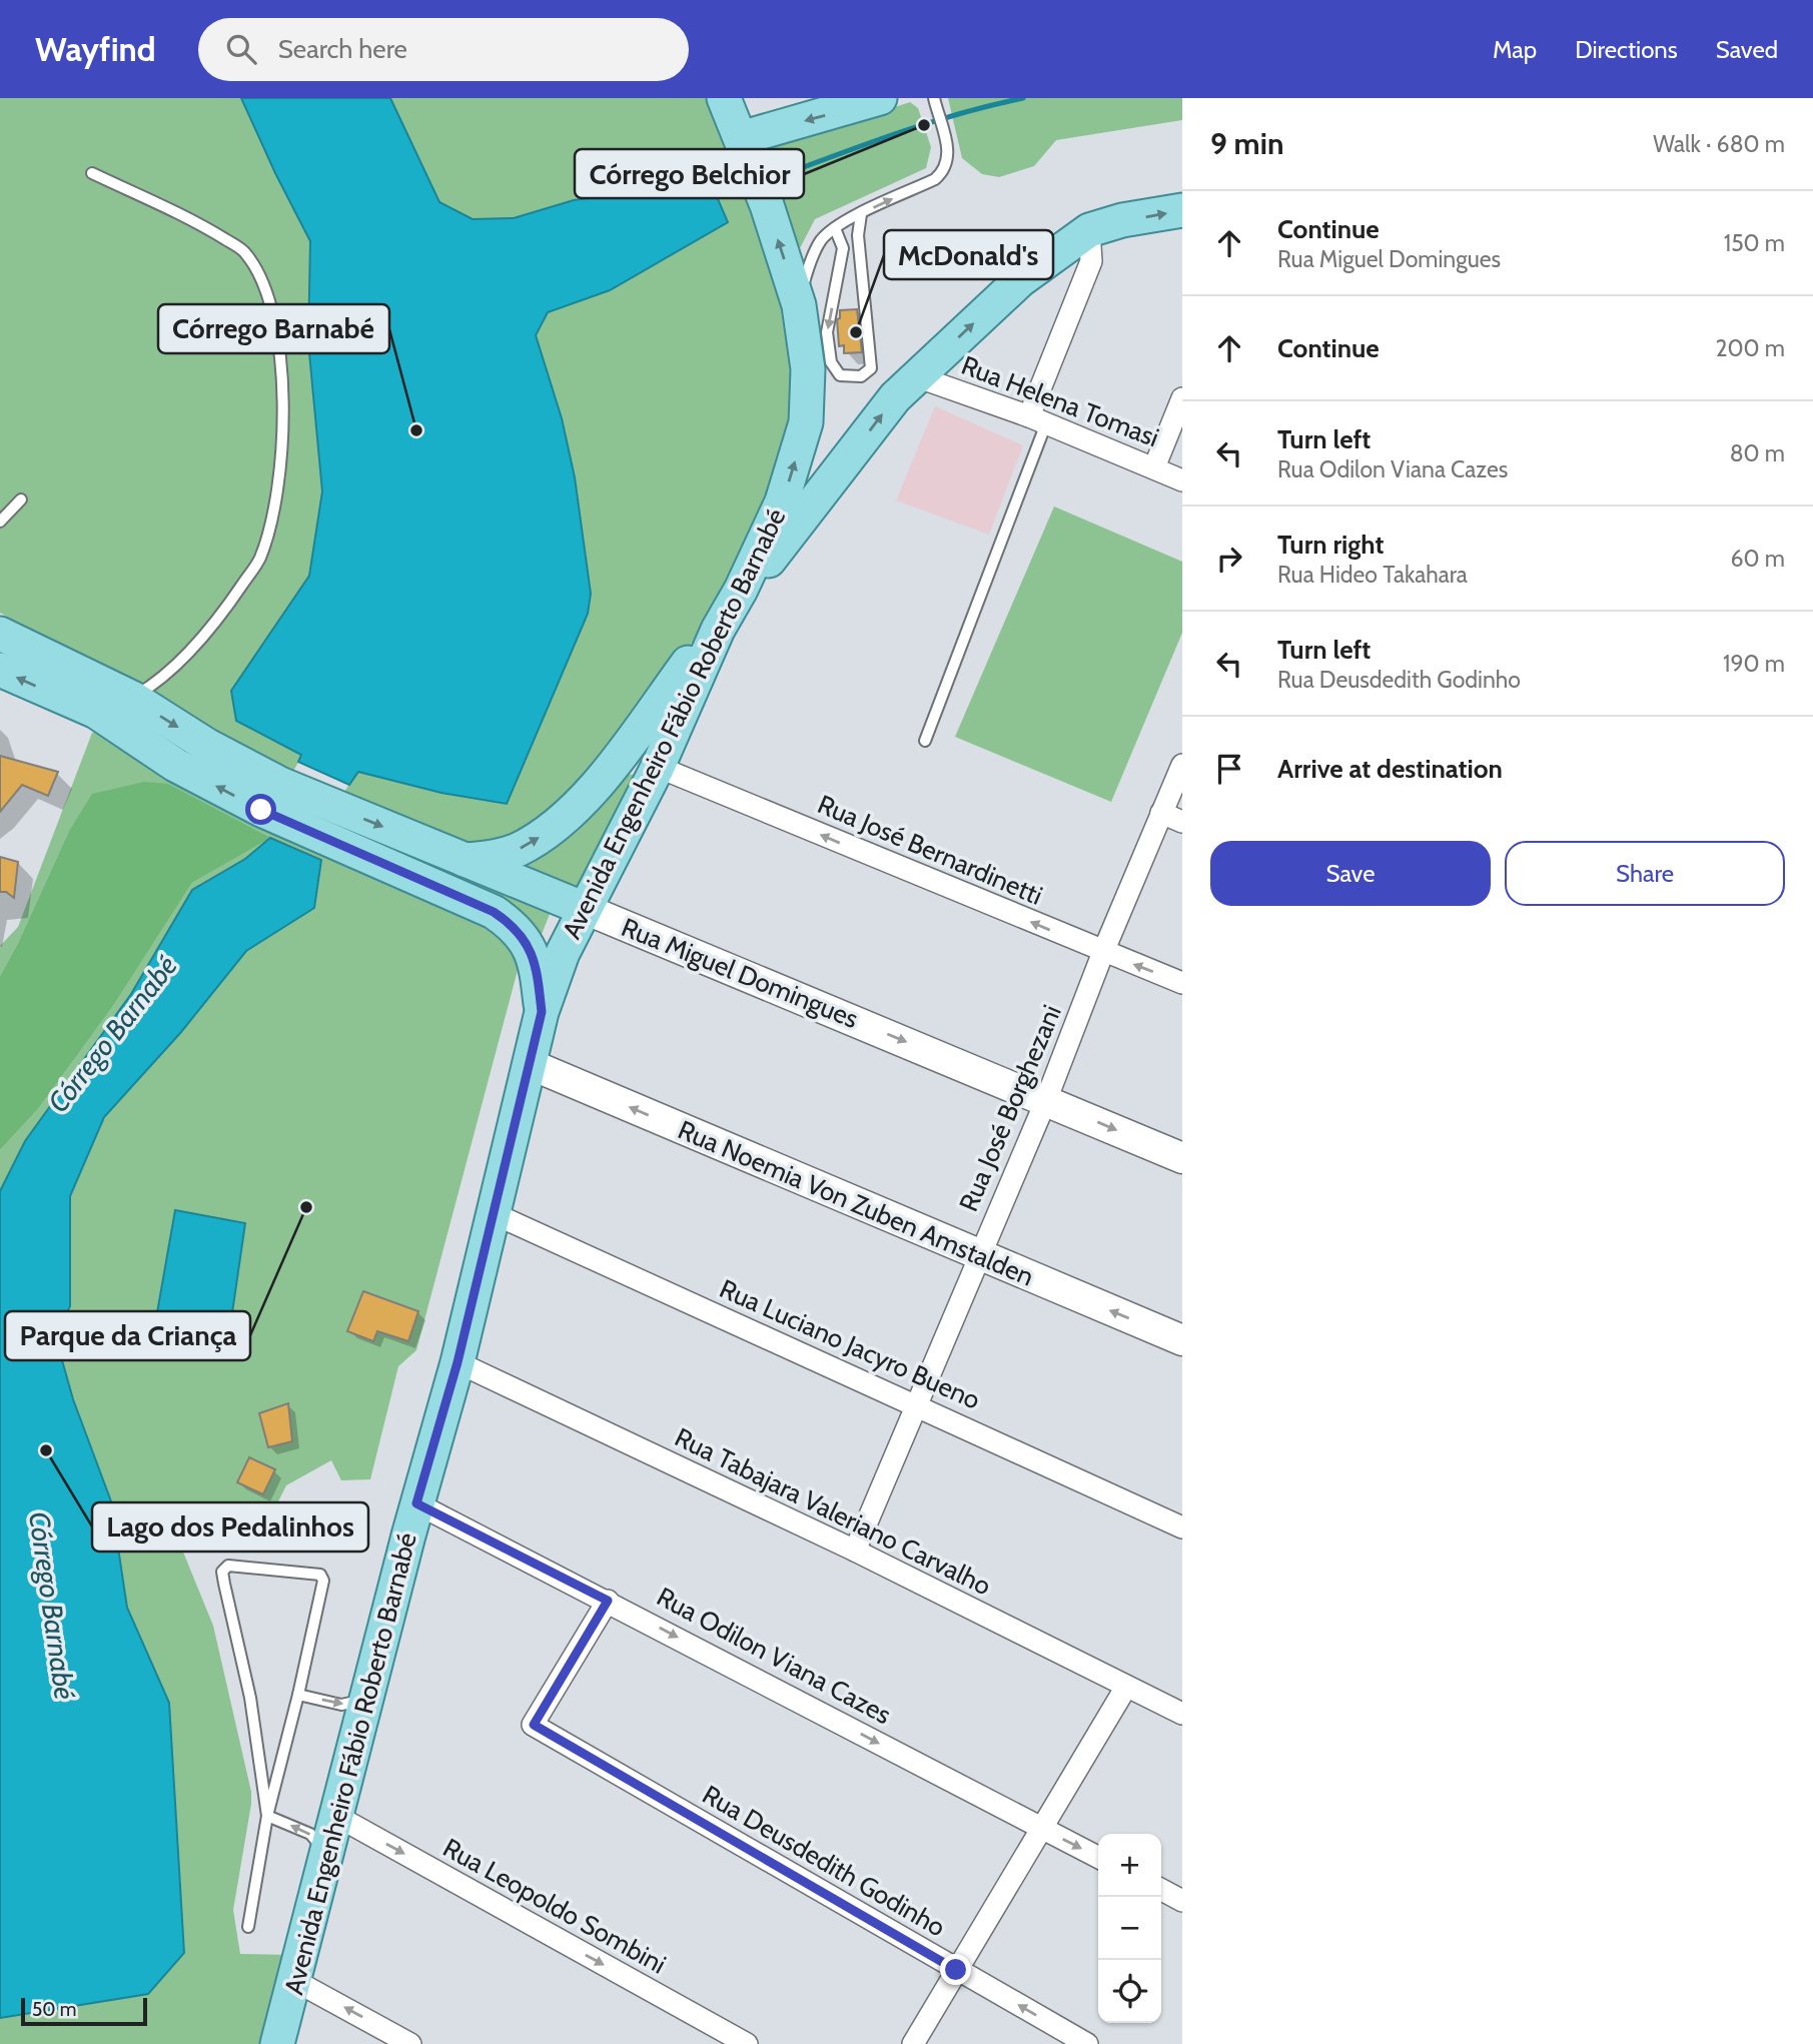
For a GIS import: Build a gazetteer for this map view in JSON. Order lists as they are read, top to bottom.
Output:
{
  "streets": {
    "main road": ["Avenida Engenheiro Fábio Roberto Barnabé", "Rua Miguel Domingues", "Rua Noemia Von Zuben Amstalden"],
    "street": [
      "Rua Helena Tomasi",
      "Rua José Bernardinetti",
      "Rua José Borghezani",
      "Rua Luciano Jacyro Bueno",
      "Rua Tabajara Valeriano Carvalho",
      "Rua Odilon Viana Cazes",
      "Rua Deusdedith Godinho",
      "Rua Leopoldo Sombini"
    ]
  },
  "crossings": [
    ["Avenida Engenheiro Fábio Roberto Barnabé", "Rua José Bernardinetti"],
    ["Avenida Engenheiro Fábio Roberto Barnabé", "Rua Miguel Domingues"],
    ["Avenida Engenheiro Fábio Roberto Barnabé", "Rua Noemia Von Zuben Amstalden"],
    ["Avenida Engenheiro Fábio Roberto Barnabé", "Rua Luciano Jacyro Bueno"],
    ["Avenida Engenheiro Fábio Roberto Barnabé", "Rua Tabajara Valeriano Carvalho"],
    ["Avenida Engenheiro Fábio Roberto Barnabé", "Rua Odilon Viana Cazes"],
    ["Avenida Engenheiro Fábio Roberto Barnabé", "Rua Leopoldo Sombini"],
    ["Rua José Bernardinetti", "Rua José Borghezani"],
    ["Rua Miguel Domingues", "Rua José Borghezani"],
    ["Rua José Borghezani", "Rua Noemia Von Zuben Amstalden"],
    ["Rua José Borghezani", "Rua Luciano Jacyro Bueno"],
    ["Rua José Borghezani", "Rua Tabajara Valeriano Carvalho"],
    ["Rua Odilon Viana Cazes", "Rua Deusdedith Godinho"]
  ],
  "one_way": [
    "Rua José Bernardinetti",
    "Rua Noemia Von Zuben Amstalden",
    "Rua Odilon Viana Cazes",
    "Rua Leopoldo Sombini"
  ],
  "water": ["Córrego Barnabé"],
  "places": [
    "Córrego Belchior",
    "McDonald's",
    "Córrego Barnabé",
    "Parque da Criança",
    "Lago dos Pedalinhos"
  ],
  "scale_bar": "50 m",
  "page": {
    "header": "Wayfind",
    "search": "Search here",
    "nav": ["Map", "Directions", "Saved"],
    "heading": ["9 min", "Walk · 680 m"],
    "list": [
      ["Continue", "Rua Miguel Domingues", "150 m"],
      ["Continue", "200 m"],
      ["Turn left", "Rua Odilon Viana Cazes", "80 m"],
      ["Turn right", "Rua Hideo Takahara", "60 m"],
      ["Turn left", "Rua Deusdedith Godinho", "190 m"],
      "Arrive at destination"
    ],
    "buttons": ["Save", "Share"],
    "map_buttons": ["+", "−"],
    "scale": "50 m"
  }
}
